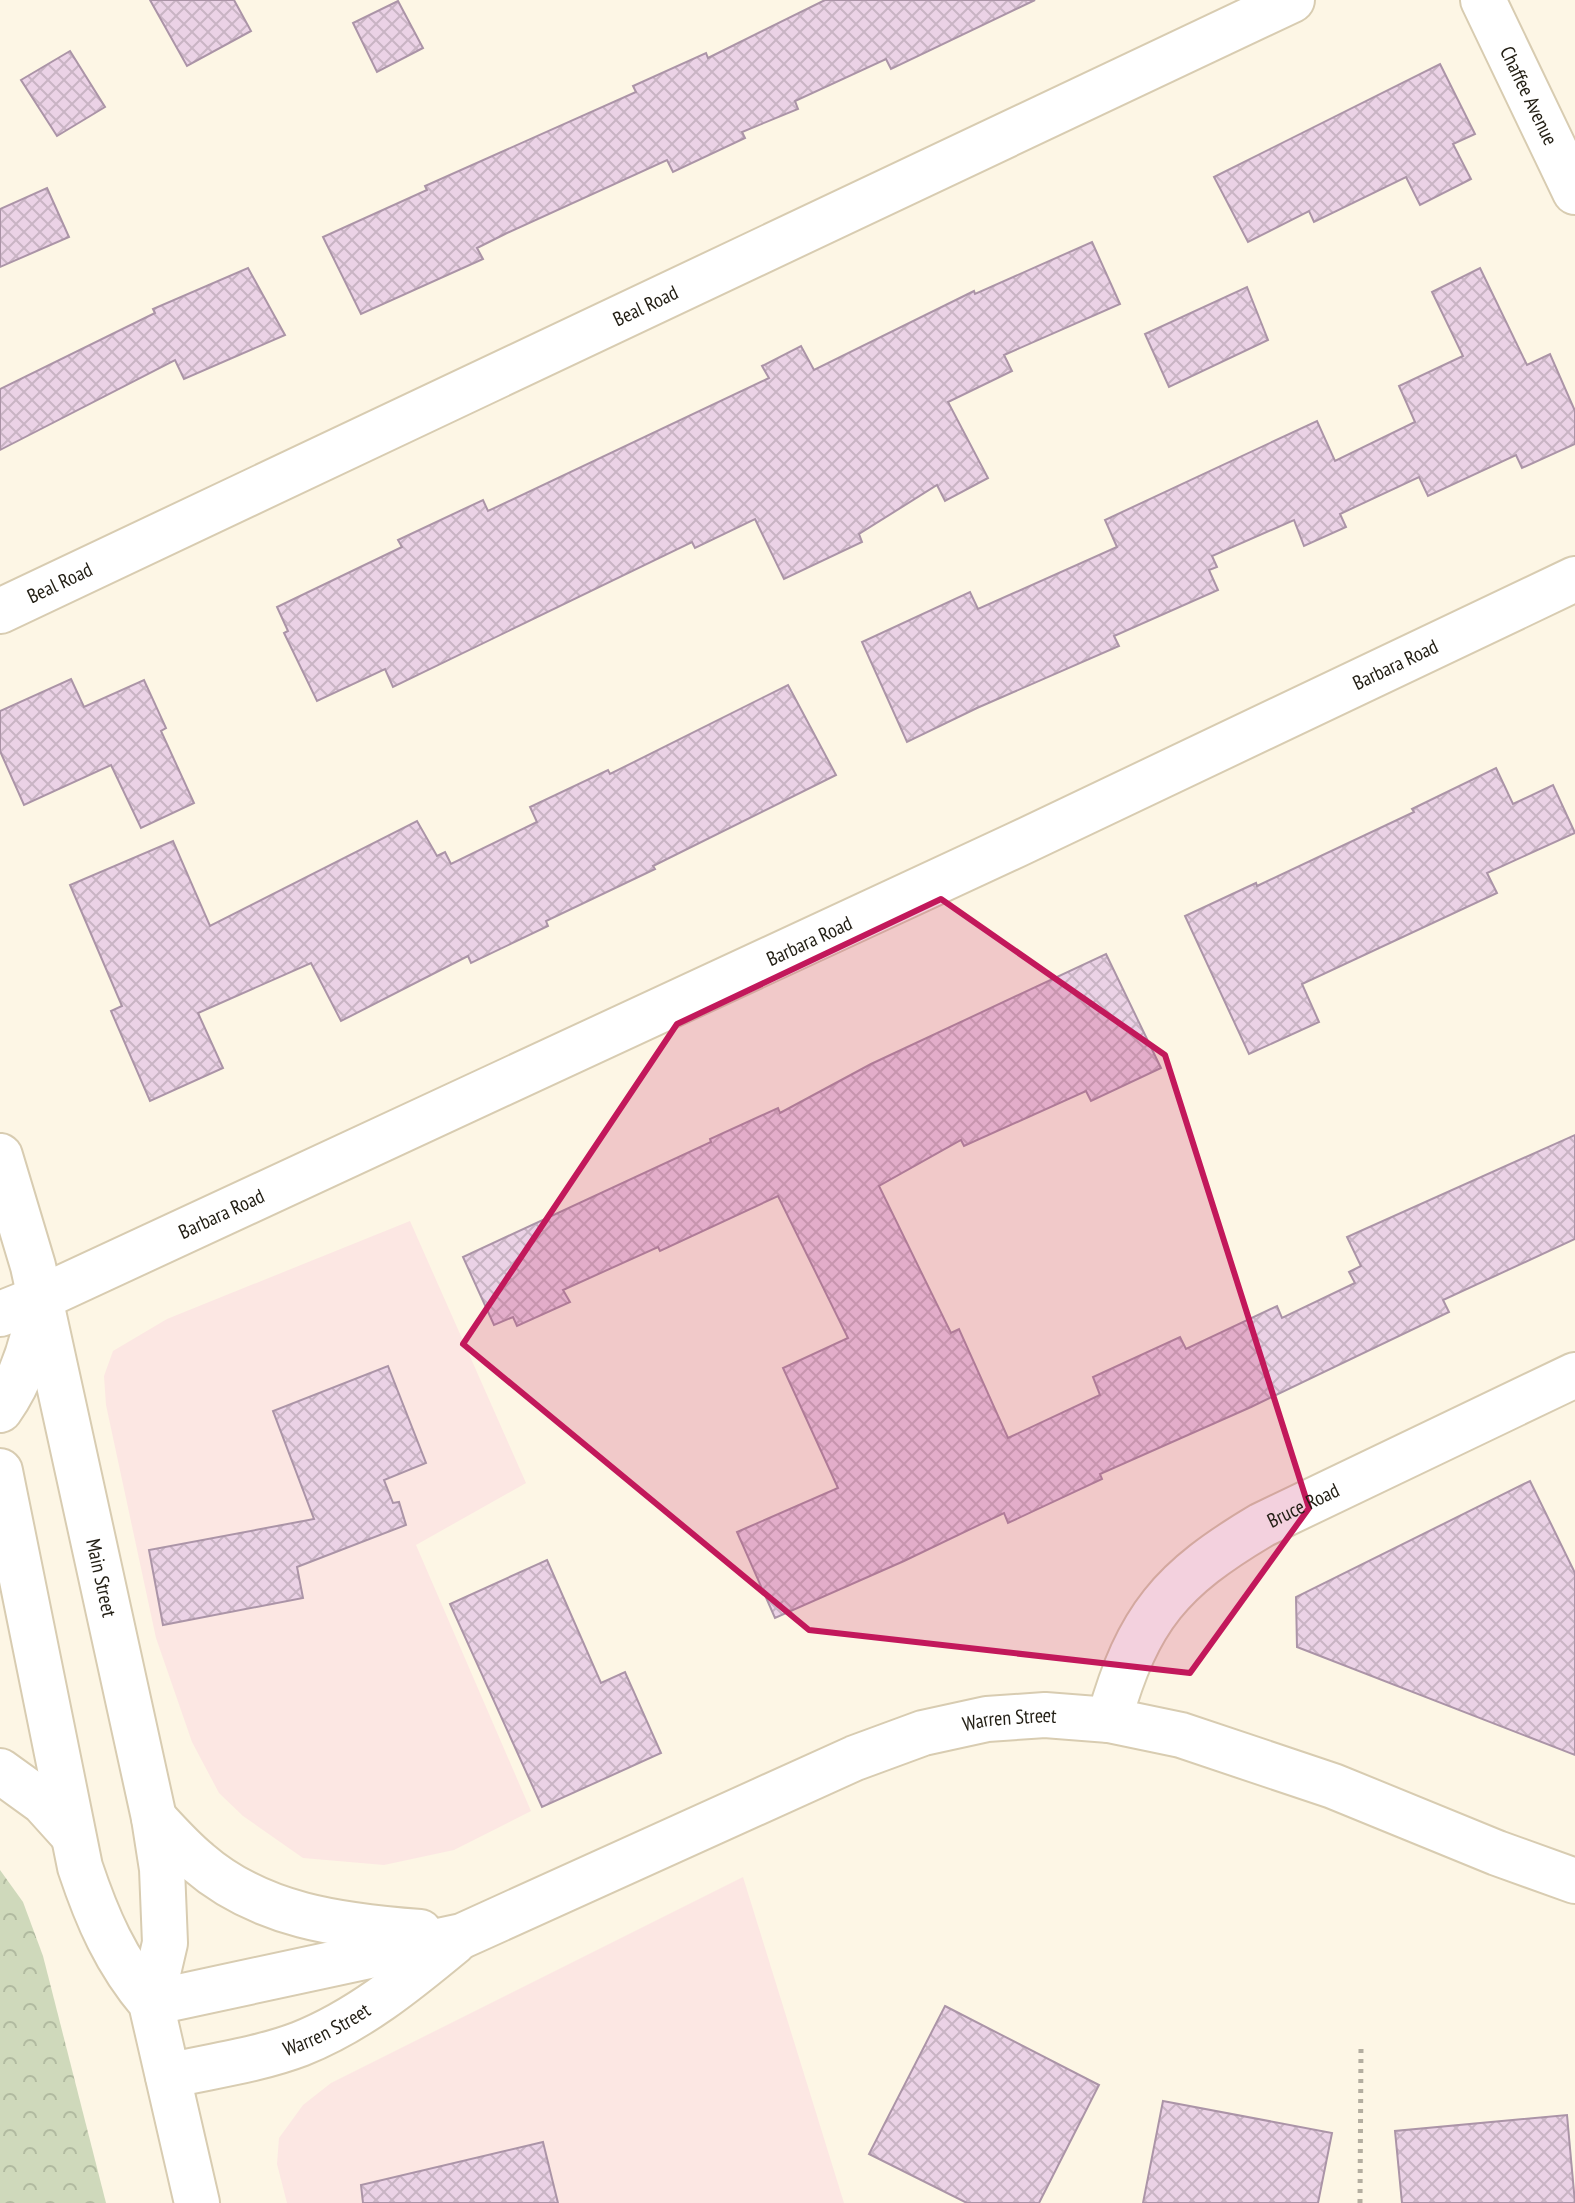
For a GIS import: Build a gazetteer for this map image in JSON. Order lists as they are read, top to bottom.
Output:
{
  "streets": {
    "street": [
      "Chaffee Avenue",
      "Beal Road",
      "Barbara Road",
      "Bruce Road",
      "Main Street",
      "Warren Street"
    ]
  },
  "crossings": [
    ["Barbara Road", "Main Street"],
    ["Bruce Road", "Warren Street"],
    ["Main Street", "Warren Street"]
  ]
}
